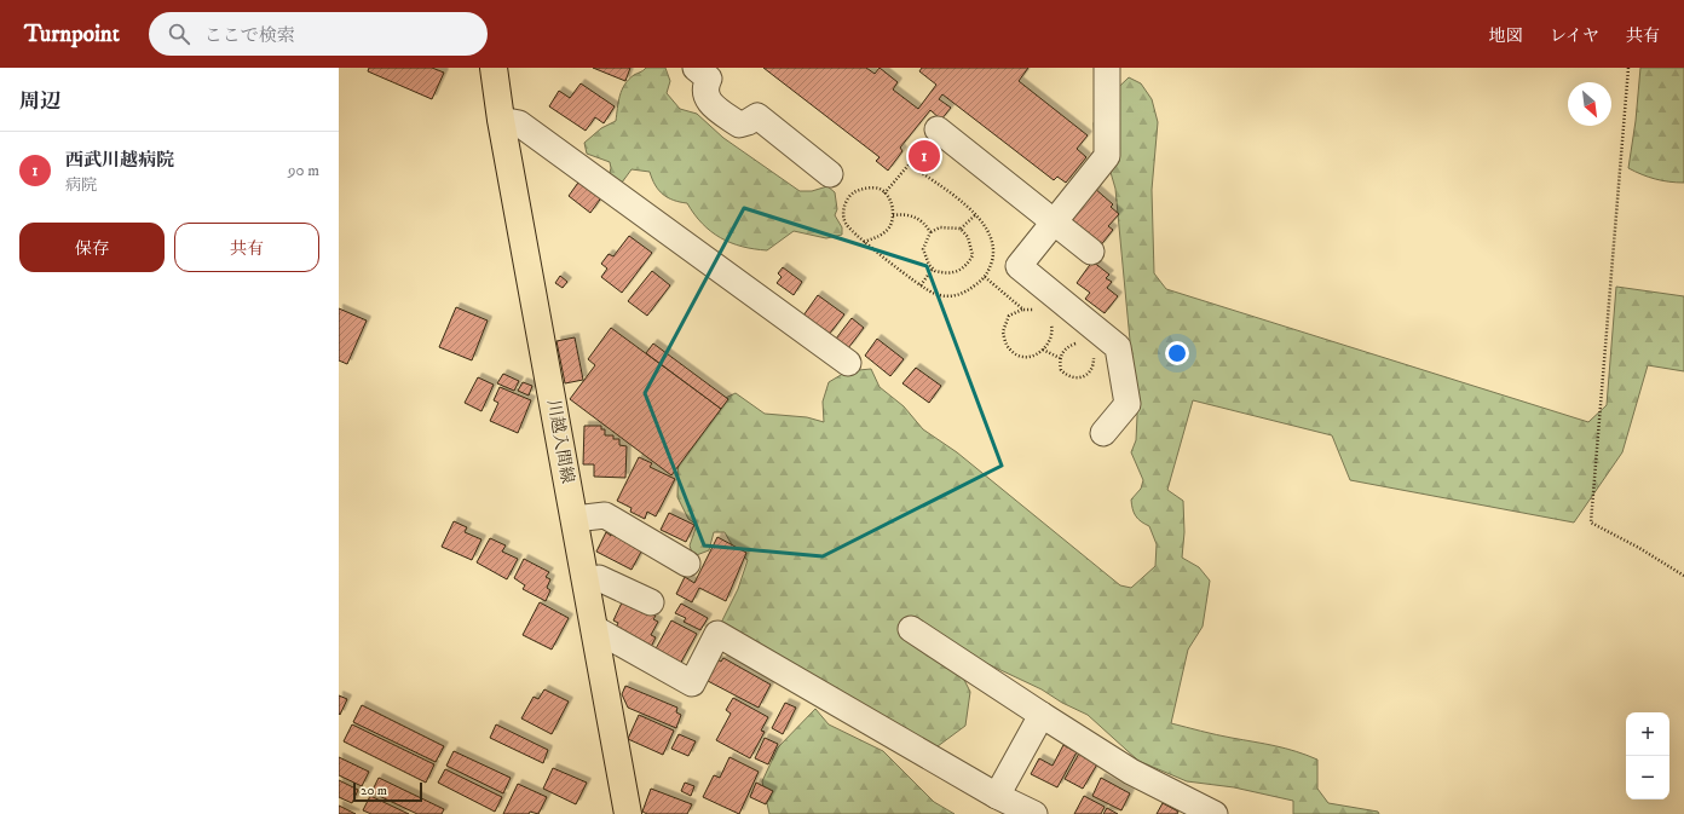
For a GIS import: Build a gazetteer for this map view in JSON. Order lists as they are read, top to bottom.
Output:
{
  "streets": {
    "main road": ["川越入間線"]
  },
  "scale_bar": "20 m",
  "north": "bottom right",
  "page": {
    "header": "Turnpoint",
    "search": "ここで検索",
    "nav": ["地図", "レイヤ", "共有"],
    "heading": "周辺",
    "list": [
      {
        "mark": "1",
        "name": "西武川越病院",
        "note": "病院",
        "value": "90 m"
      }
    ],
    "pins": "1",
    "buttons": ["保存", "共有"],
    "map_buttons": ["+", "−"],
    "scale": "20 m"
  }
}
